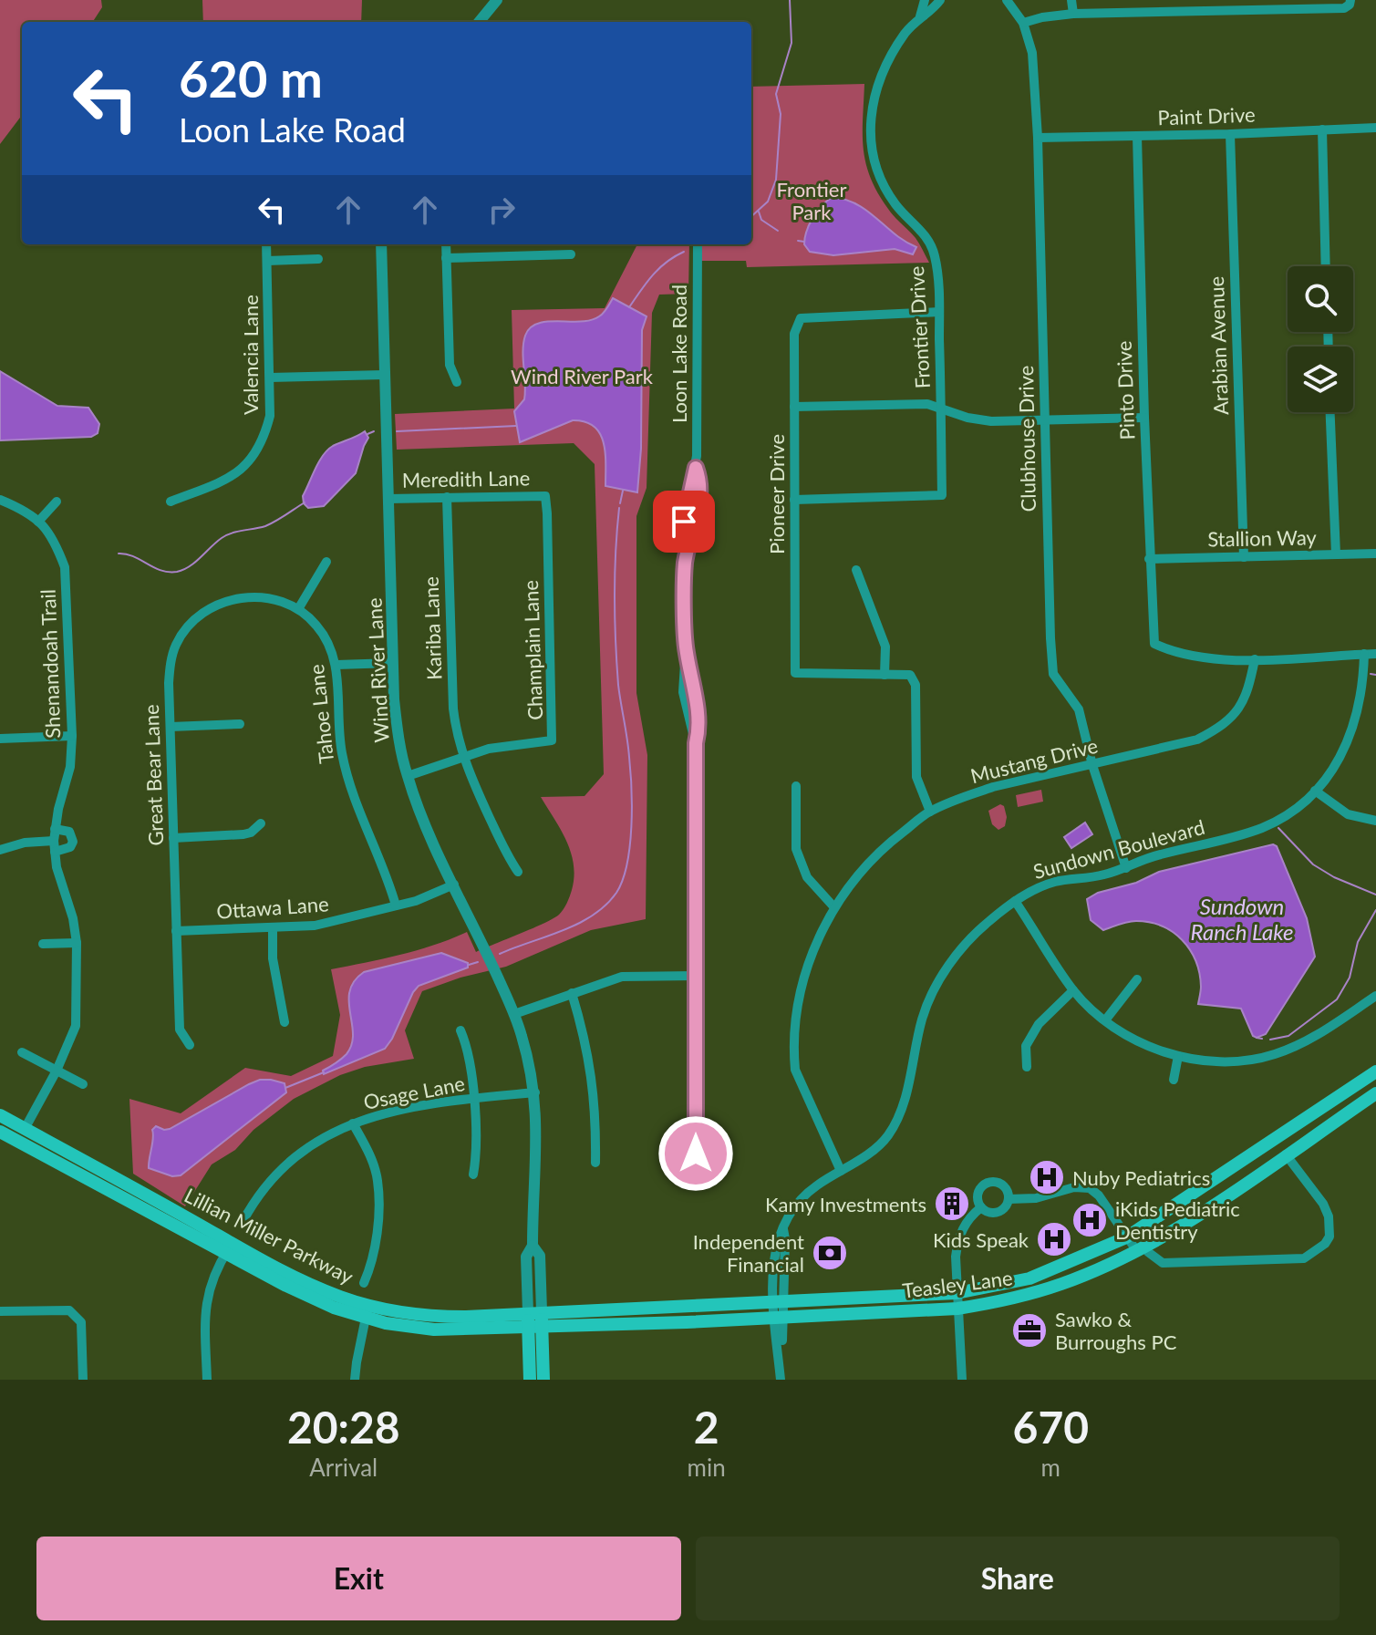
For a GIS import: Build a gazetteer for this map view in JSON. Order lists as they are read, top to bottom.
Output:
{
  "streets": {
    "main road": ["Lillian Miller Parkway", "Teasley Lane"],
    "street": [
      "Paint Drive",
      "Frontier Drive",
      "Arabian Avenue",
      "Loon Lake Road",
      "Valencia Lane",
      "Pinto Drive",
      "Clubhouse Drive",
      "Meredith Lane",
      "Pioneer Drive",
      "Stallion Way",
      "Kariba Lane",
      "Champlain Lane",
      "Shenandoah Trail",
      "Wind River Lane",
      "Tahoe Lane",
      "Mustang Drive",
      "Great Bear Lane",
      "Sundown Boulevard",
      "Ottawa Lane",
      "Osage Lane"
    ]
  },
  "crossings": [
    ["Paint Drive", "Arabian Avenue"],
    ["Paint Drive", "Pinto Drive"],
    ["Paint Drive", "Clubhouse Drive"],
    ["Frontier Drive", "Pioneer Drive"],
    ["Arabian Avenue", "Stallion Way"],
    ["Pinto Drive", "Stallion Way"],
    ["Pinto Drive", "Mustang Drive"],
    ["Clubhouse Drive", "Mustang Drive"],
    ["Clubhouse Drive", "Sundown Boulevard"],
    ["Meredith Lane", "Kariba Lane"],
    ["Meredith Lane", "Champlain Lane"],
    ["Meredith Lane", "Wind River Lane"],
    ["Kariba Lane", "Champlain Lane"],
    ["Champlain Lane", "Wind River Lane"],
    ["Shenandoah Trail", "Lillian Miller Parkway"],
    ["Wind River Lane", "Ottawa Lane"],
    ["Wind River Lane", "Osage Lane"],
    ["Wind River Lane", "Lillian Miller Parkway"],
    ["Wind River Lane", "Teasley Lane"],
    ["Tahoe Lane", "Great Bear Lane"],
    ["Tahoe Lane", "Ottawa Lane"],
    ["Mustang Drive", "Sundown Boulevard"],
    ["Great Bear Lane", "Ottawa Lane"],
    ["Sundown Boulevard", "Teasley Lane"],
    ["Lillian Miller Parkway", "Teasley Lane"]
  ],
  "water": ["Sundown Ranch Lake"],
  "parks": ["Frontier Park", "Wind River Park"],
  "places": {
    "hospital": ["Nuby Pediatrics", "iKids Pediatric Dentistry", "Kids Speak"],
    "building": ["Kamy Investments"],
    "bank": ["Independent Financial"],
    "office": ["Sawko & Burroughs PC"]
  },
  "page": {
    "turn": ["620 m", "Loon Lake Road"],
    "eta": [
      "20:28",
      "Arrival",
      "2",
      "min",
      "670",
      "m"
    ],
    "buttons": ["Exit", "Share"]
  }
}
